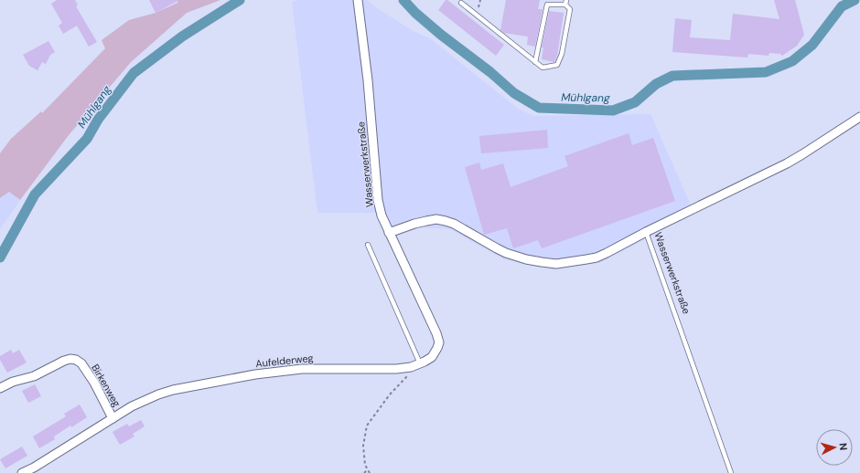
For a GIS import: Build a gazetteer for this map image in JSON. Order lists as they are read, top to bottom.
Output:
{
  "streets": {
    "street": ["Wasserwerkstraße", "Aufelderweg", "Birkenweg"]
  },
  "crossings": [
    ["Wasserwerkstraße", "Aufelderweg"],
    ["Aufelderweg", "Birkenweg"]
  ],
  "water": ["Mühlgang"],
  "north": "right"
}
